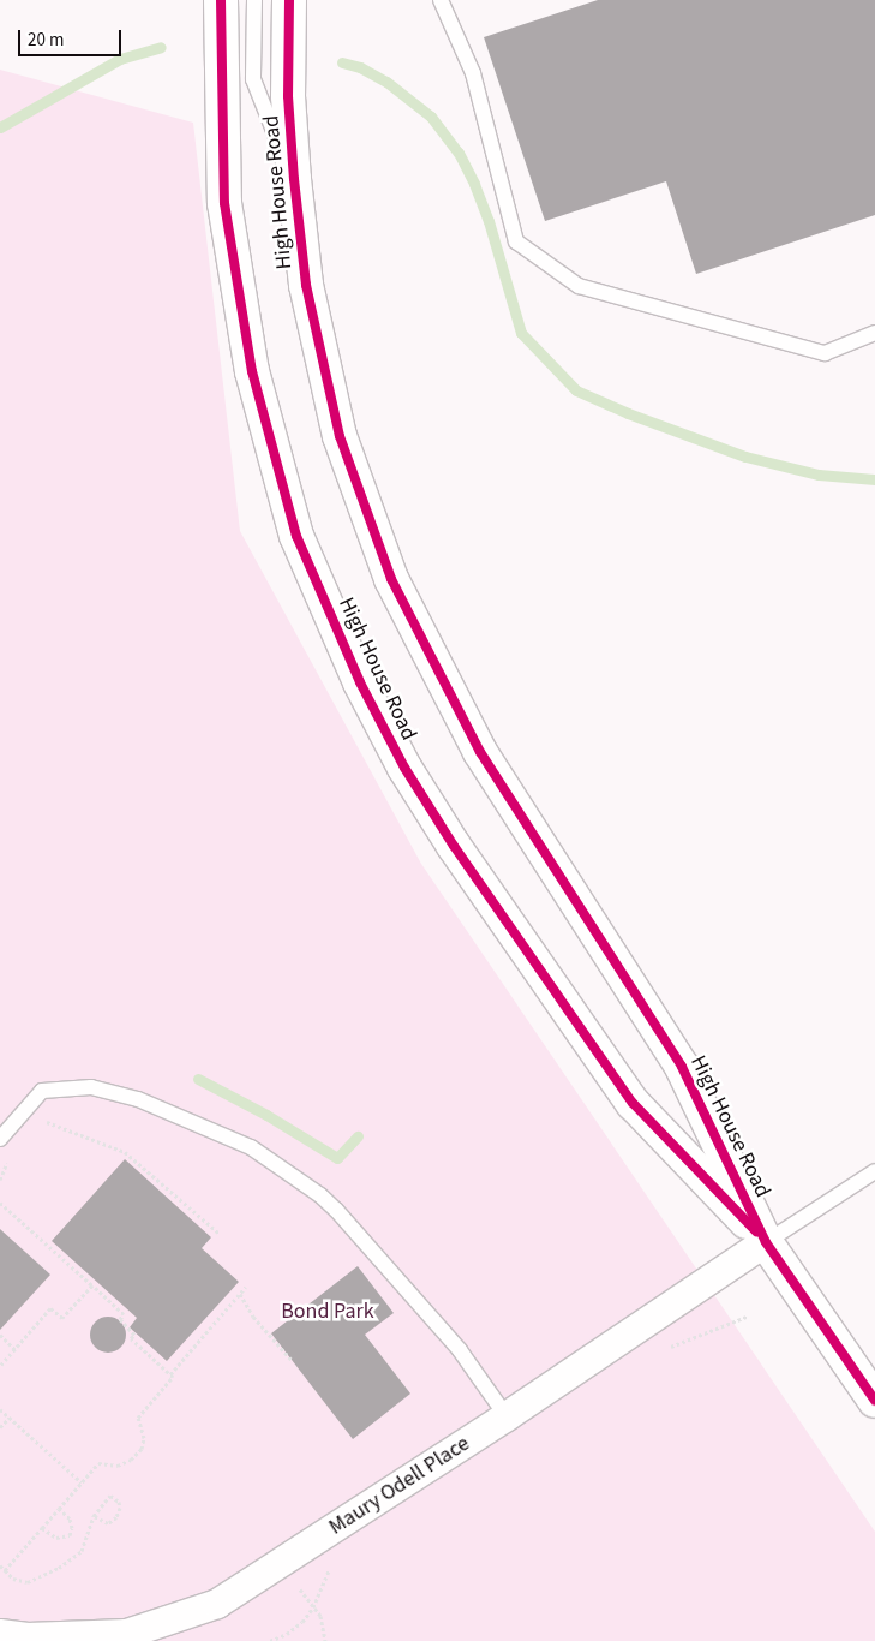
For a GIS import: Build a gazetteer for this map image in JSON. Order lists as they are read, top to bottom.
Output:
{
  "streets": {
    "main road": ["High House Road"],
    "street": ["Maury Odell Place"]
  },
  "crossings": [
    ["High House Road", "Maury Odell Place"]
  ],
  "parks": ["Bond Park"],
  "scale_bar": "20 m"
}
